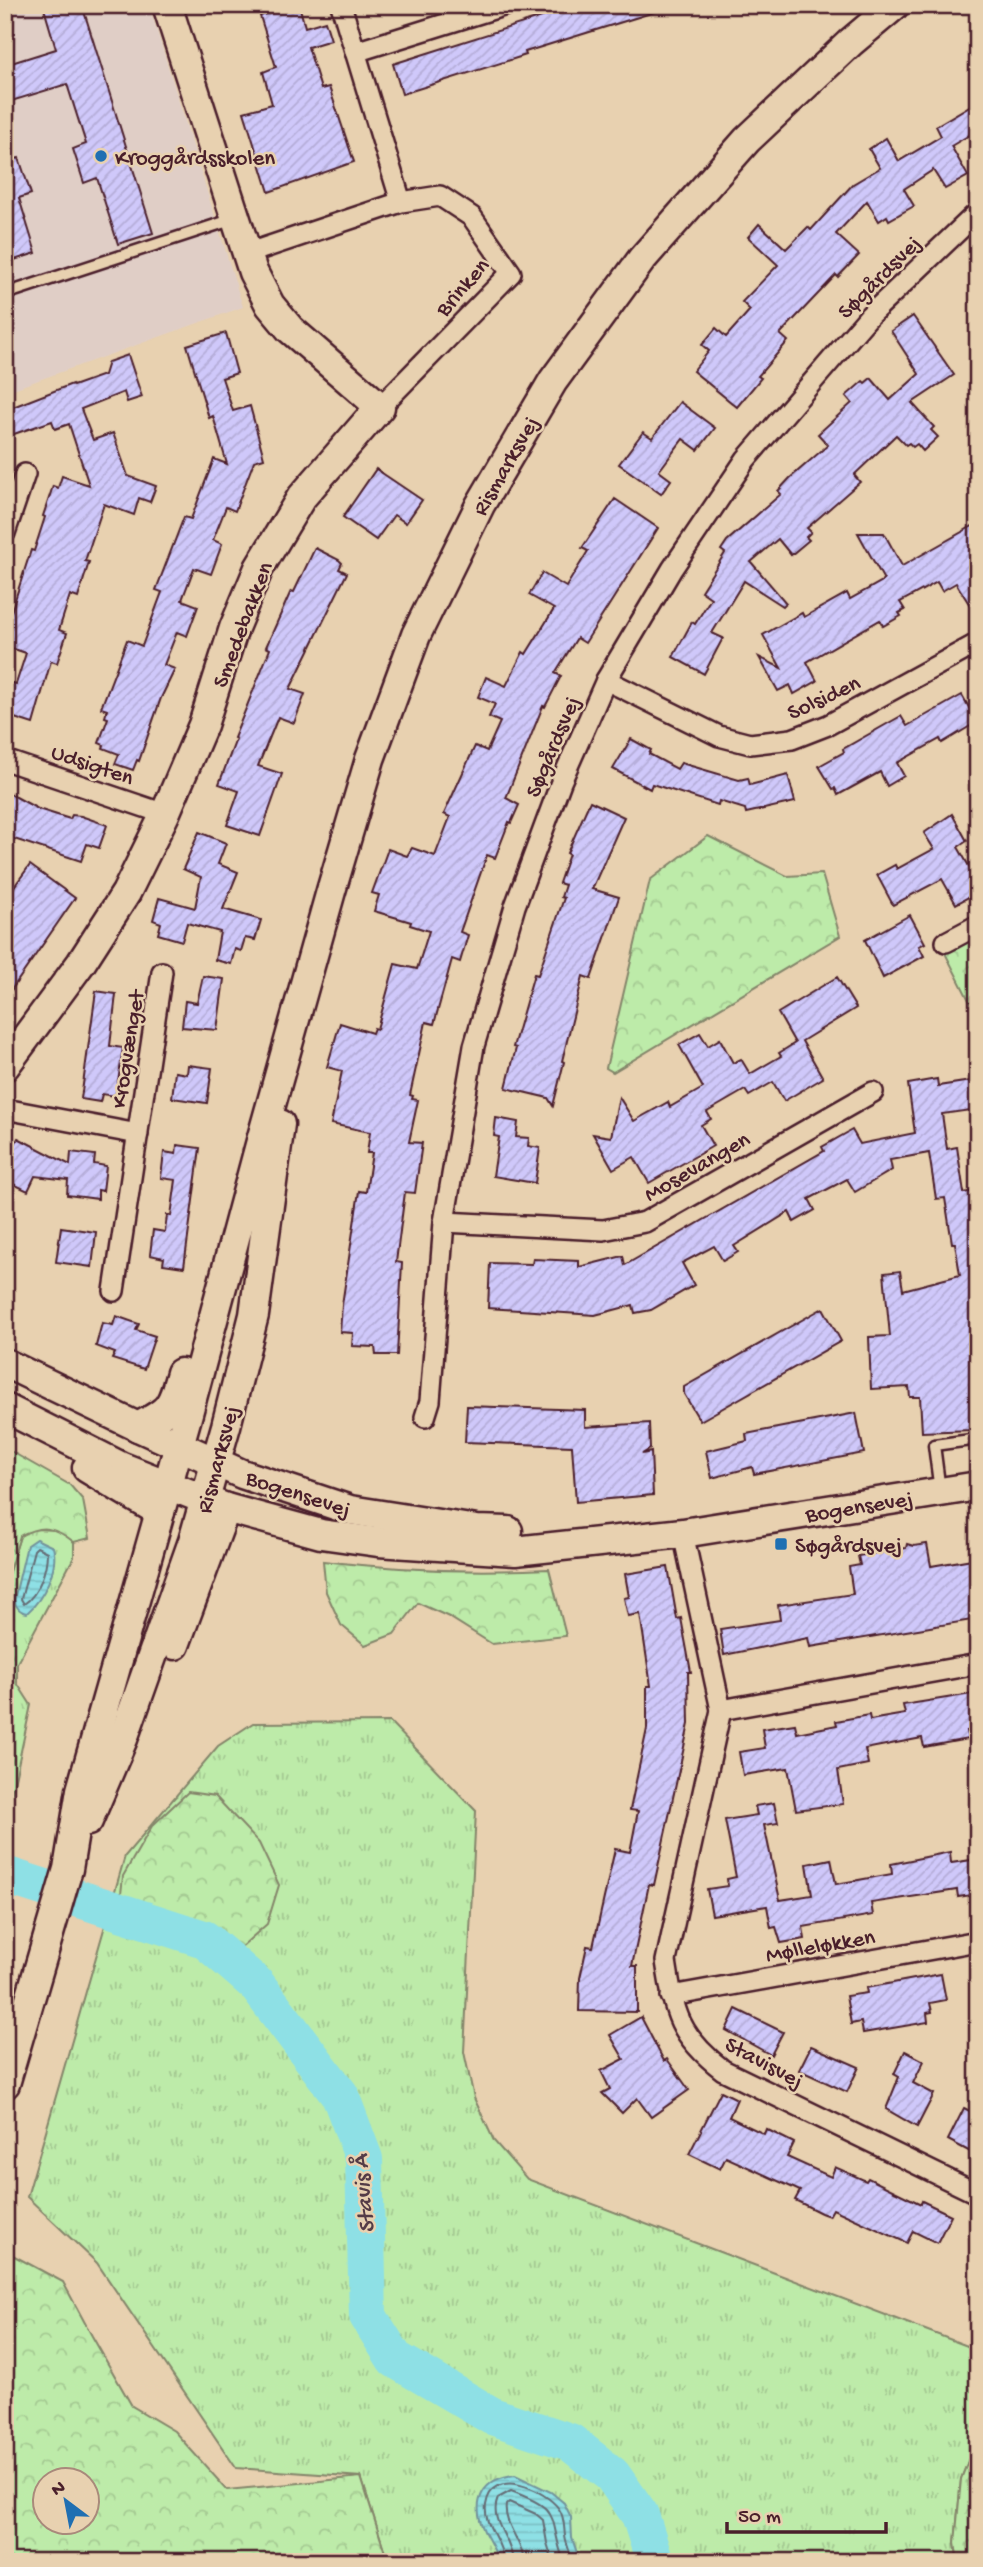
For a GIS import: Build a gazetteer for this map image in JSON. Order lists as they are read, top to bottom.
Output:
{
  "streets": {
    "main road": ["Rismarksvej", "Smedebakken", "Bogensevej"],
    "street": [
      "Søgårdsvej",
      "Brinken",
      "Solsiden",
      "Udsigten",
      "Krogvænget",
      "Mosevangen",
      "Mølleløkken",
      "Stavisvej"
    ]
  },
  "crossings": [
    ["Søgårdsvej", "Solsiden"],
    ["Søgårdsvej", "Mosevangen"],
    ["Brinken", "Smedebakken"],
    ["Rismarksvej", "Bogensevej"],
    ["Smedebakken", "Udsigten"],
    ["Bogensevej", "Stavisvej"],
    ["Mølleløkken", "Stavisvej"]
  ],
  "water": ["Stavis Å"],
  "places": {
    "other": ["Kroggårdsskolen"],
    "transit": ["Søgårdsvej"]
  },
  "scale_bar": "50 m",
  "north": "top left"
}
